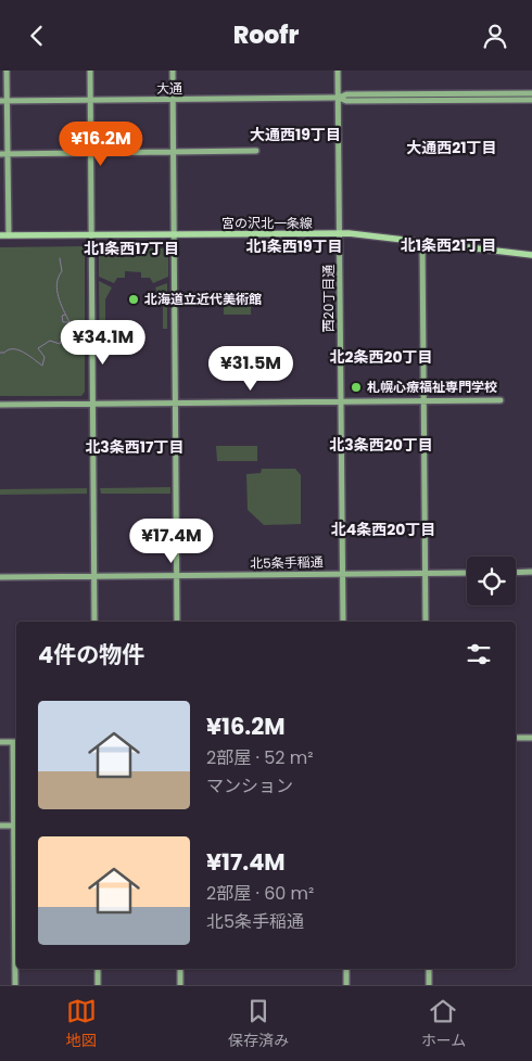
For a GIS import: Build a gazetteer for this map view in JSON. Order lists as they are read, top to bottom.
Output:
{
  "streets": {
    "main road": ["宮の沢北一条線"],
    "street": ["大通", "西20丁目通", "北5条手稲通"]
  },
  "crossings": [
    ["大通", "西20丁目通"],
    ["宮の沢北一条線", "西20丁目通"],
    ["西20丁目通", "北5条手稲通"]
  ],
  "districts": [
    "大通西19丁目",
    "大通西21丁目",
    "北1条西21丁目",
    "北1条西19丁目",
    "北1条西17丁目",
    "北2条西20丁目",
    "北3条西20丁目",
    "北3条西17丁目",
    "北4条西20丁目"
  ],
  "places": ["北海道立近代美術館", "札幌心療福祉専門学校"],
  "page": {
    "header": "Roofr",
    "price": [
      "¥16.2M",
      "¥34.1M",
      "¥31.5M",
      "¥17.4M"
    ],
    "heading": "4件の物件",
    "list": [
      {
        "name": "¥16.2M",
        "note": "2部屋 · 52 m² · マンション"
      },
      {
        "name": "¥17.4M",
        "note": "2部屋 · 60 m² · 北5条手稲通"
      }
    ],
    "tabs": ["地図", "保存済み", "ホーム"]
  }
}
